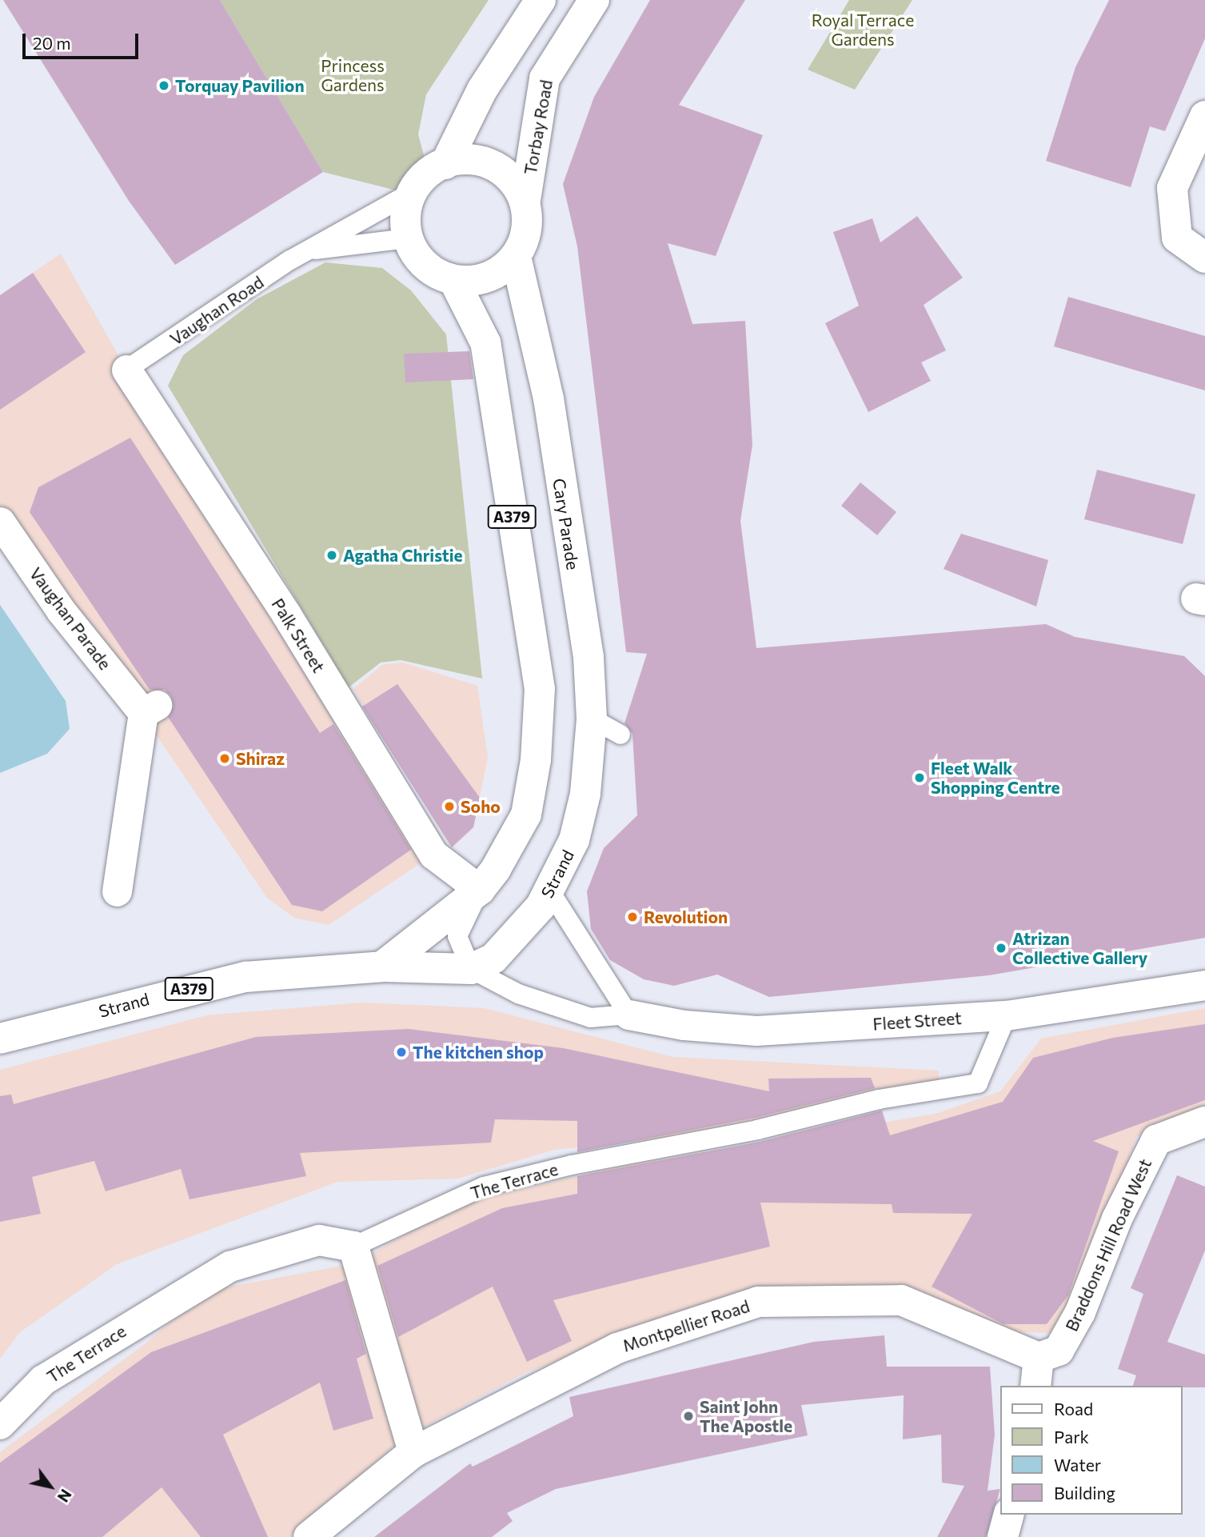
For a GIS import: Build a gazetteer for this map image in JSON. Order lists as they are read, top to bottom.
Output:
{
  "streets": {
    "main road": [
      "Torbay Road",
      "A379",
      "Cary Parade",
      "Strand",
      "The Terrace",
      "Braddons Hill Road West",
      "Montpellier Road"
    ],
    "street": ["Vaughan Parade", "Palk Street", "Fleet Street"],
    "lane": ["Vaughan Road"]
  },
  "crossings": [
    ["Torbay Road", "Vaughan Road"],
    ["Torbay Road", "A379"],
    ["Torbay Road", "Cary Parade"],
    ["Vaughan Road", "A379"],
    ["Vaughan Road", "Cary Parade"],
    ["Vaughan Road", "Palk Street"],
    ["A379", "Cary Parade"],
    ["A379", "Palk Street"],
    ["A379", "Strand"],
    ["Cary Parade", "Strand"],
    ["Strand", "Fleet Street"],
    ["Fleet Street", "The Terrace"],
    ["Braddons Hill Road West", "Montpellier Road"]
  ],
  "parks": ["Royal Terrace Gardens", "Princess Gardens"],
  "places": [
    "Torquay Pavilion",
    "Agatha Christie",
    "Shiraz",
    "Fleet Walk Shopping Centre",
    "Soho",
    "Revolution",
    "Atrizan Collective Gallery",
    "The kitchen shop",
    "Saint John The Apostle"
  ],
  "legend": [
    "Road",
    "Park",
    "Water",
    "Building"
  ],
  "scale_bar": "20 m",
  "north": "bottom right"
}
